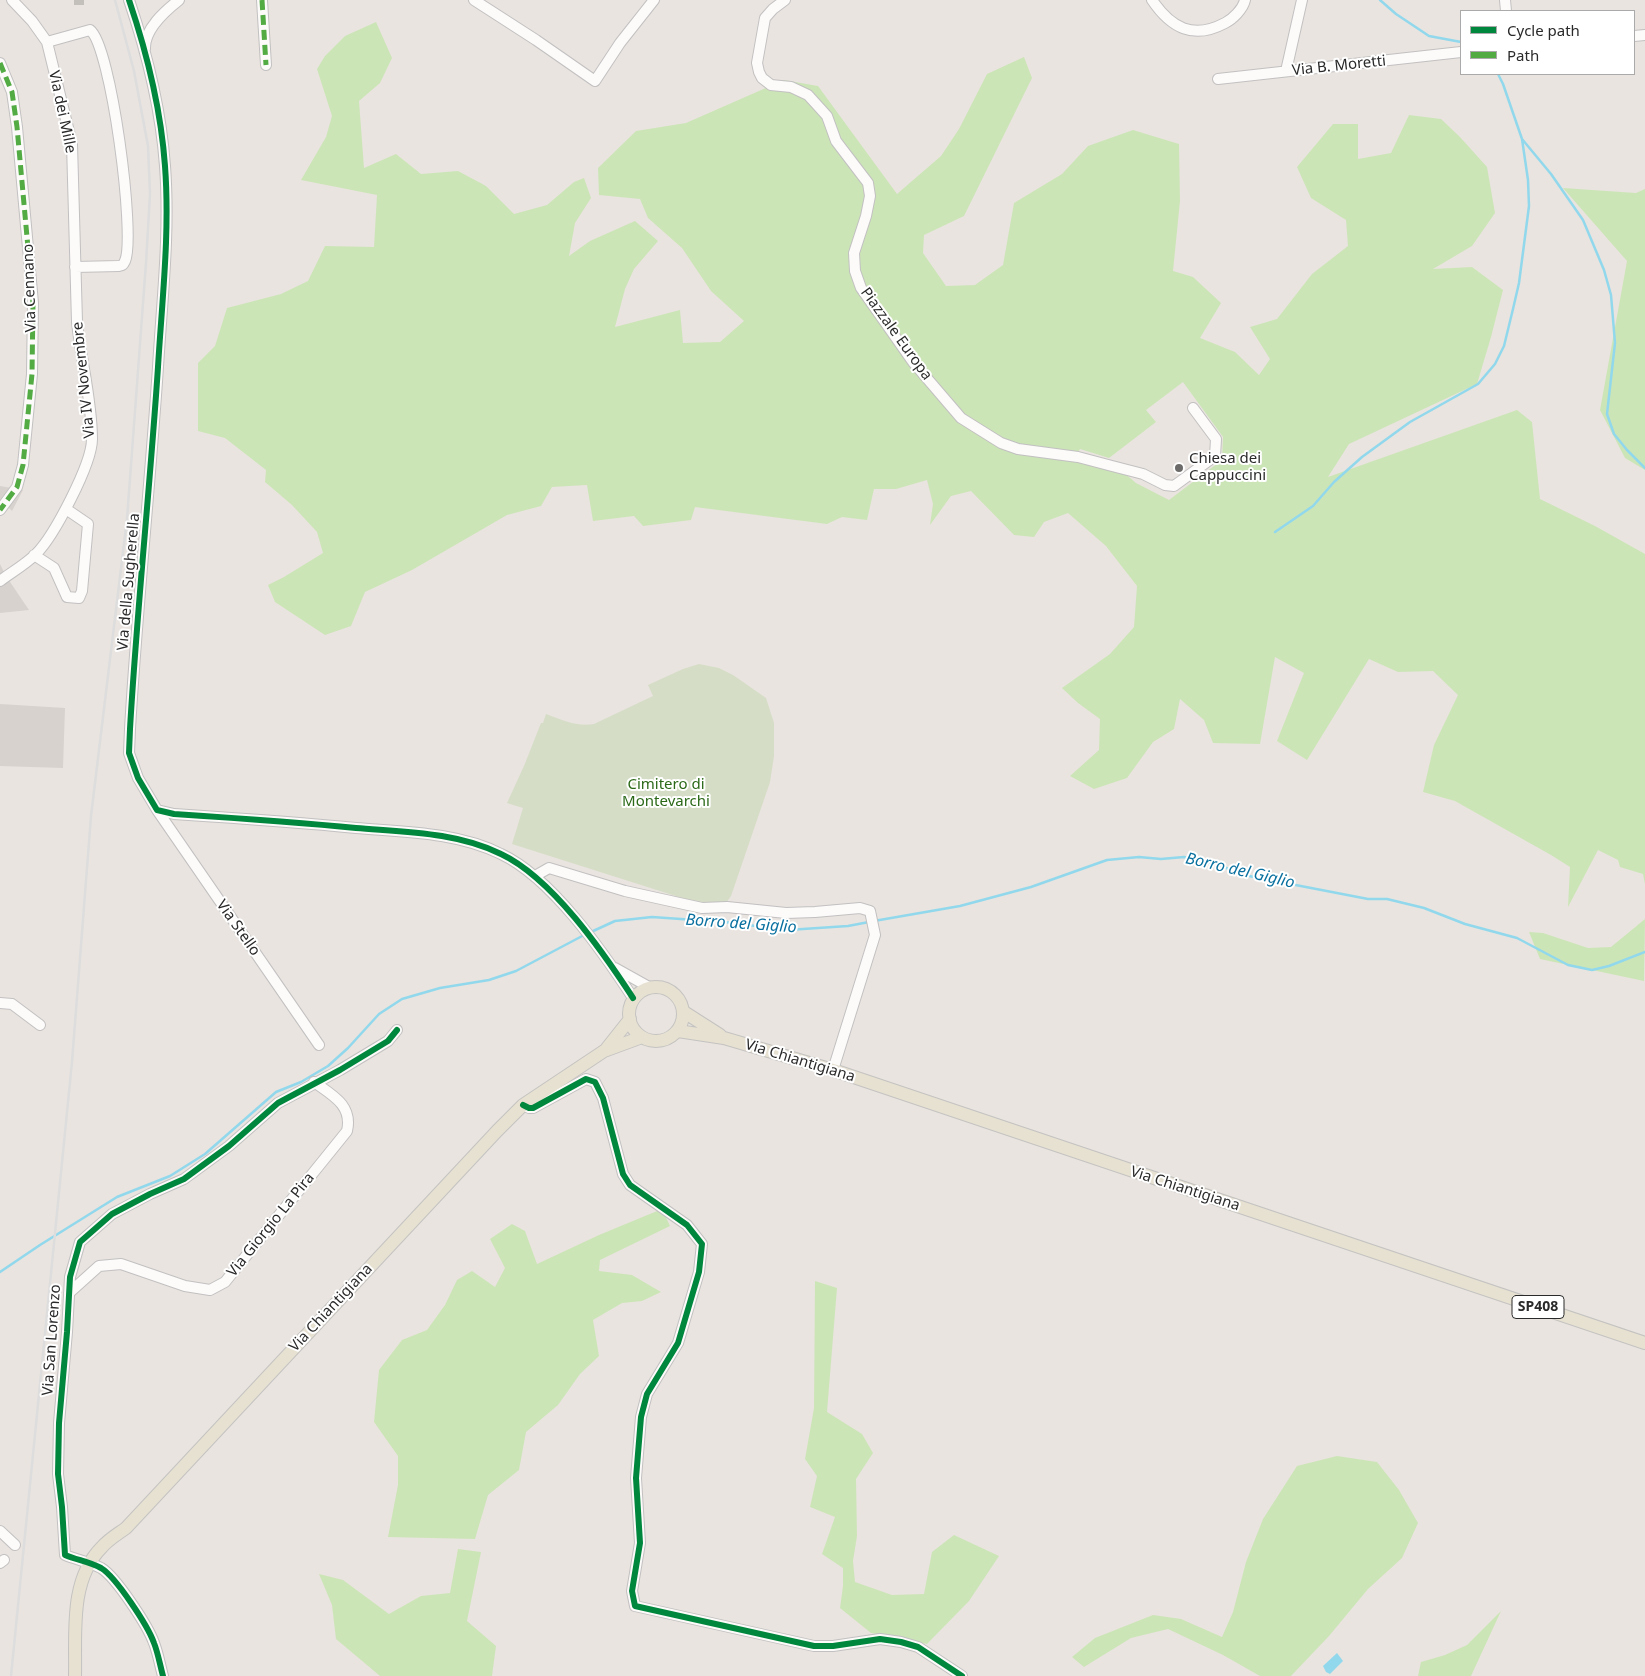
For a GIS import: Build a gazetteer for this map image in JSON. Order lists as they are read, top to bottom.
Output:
{
  "streets": {
    "main road": ["Via Chiantigiana", "SP408"],
    "street": [
      "Via B. Moretti",
      "Via dei Mille",
      "Via Cennano",
      "Piazzale Europa",
      "Via IV Novembre",
      "Via della Sugherella",
      "Via Stello",
      "Via Giorgio La Pira",
      "Via San Lorenzo"
    ]
  },
  "crossings": [
    ["Via dei Mille", "Via IV Novembre"],
    ["Via della Sugherella", "Via Stello"],
    ["Via Chiantigiana", "Via San Lorenzo"],
    ["Via Giorgio La Pira", "Via San Lorenzo"]
  ],
  "water": ["Borro del Giglio"],
  "parks": ["Cimitero di Montevarchi"],
  "places": ["Chiesa dei Cappuccini"],
  "legend": ["Cycle path", "Path"]
}
